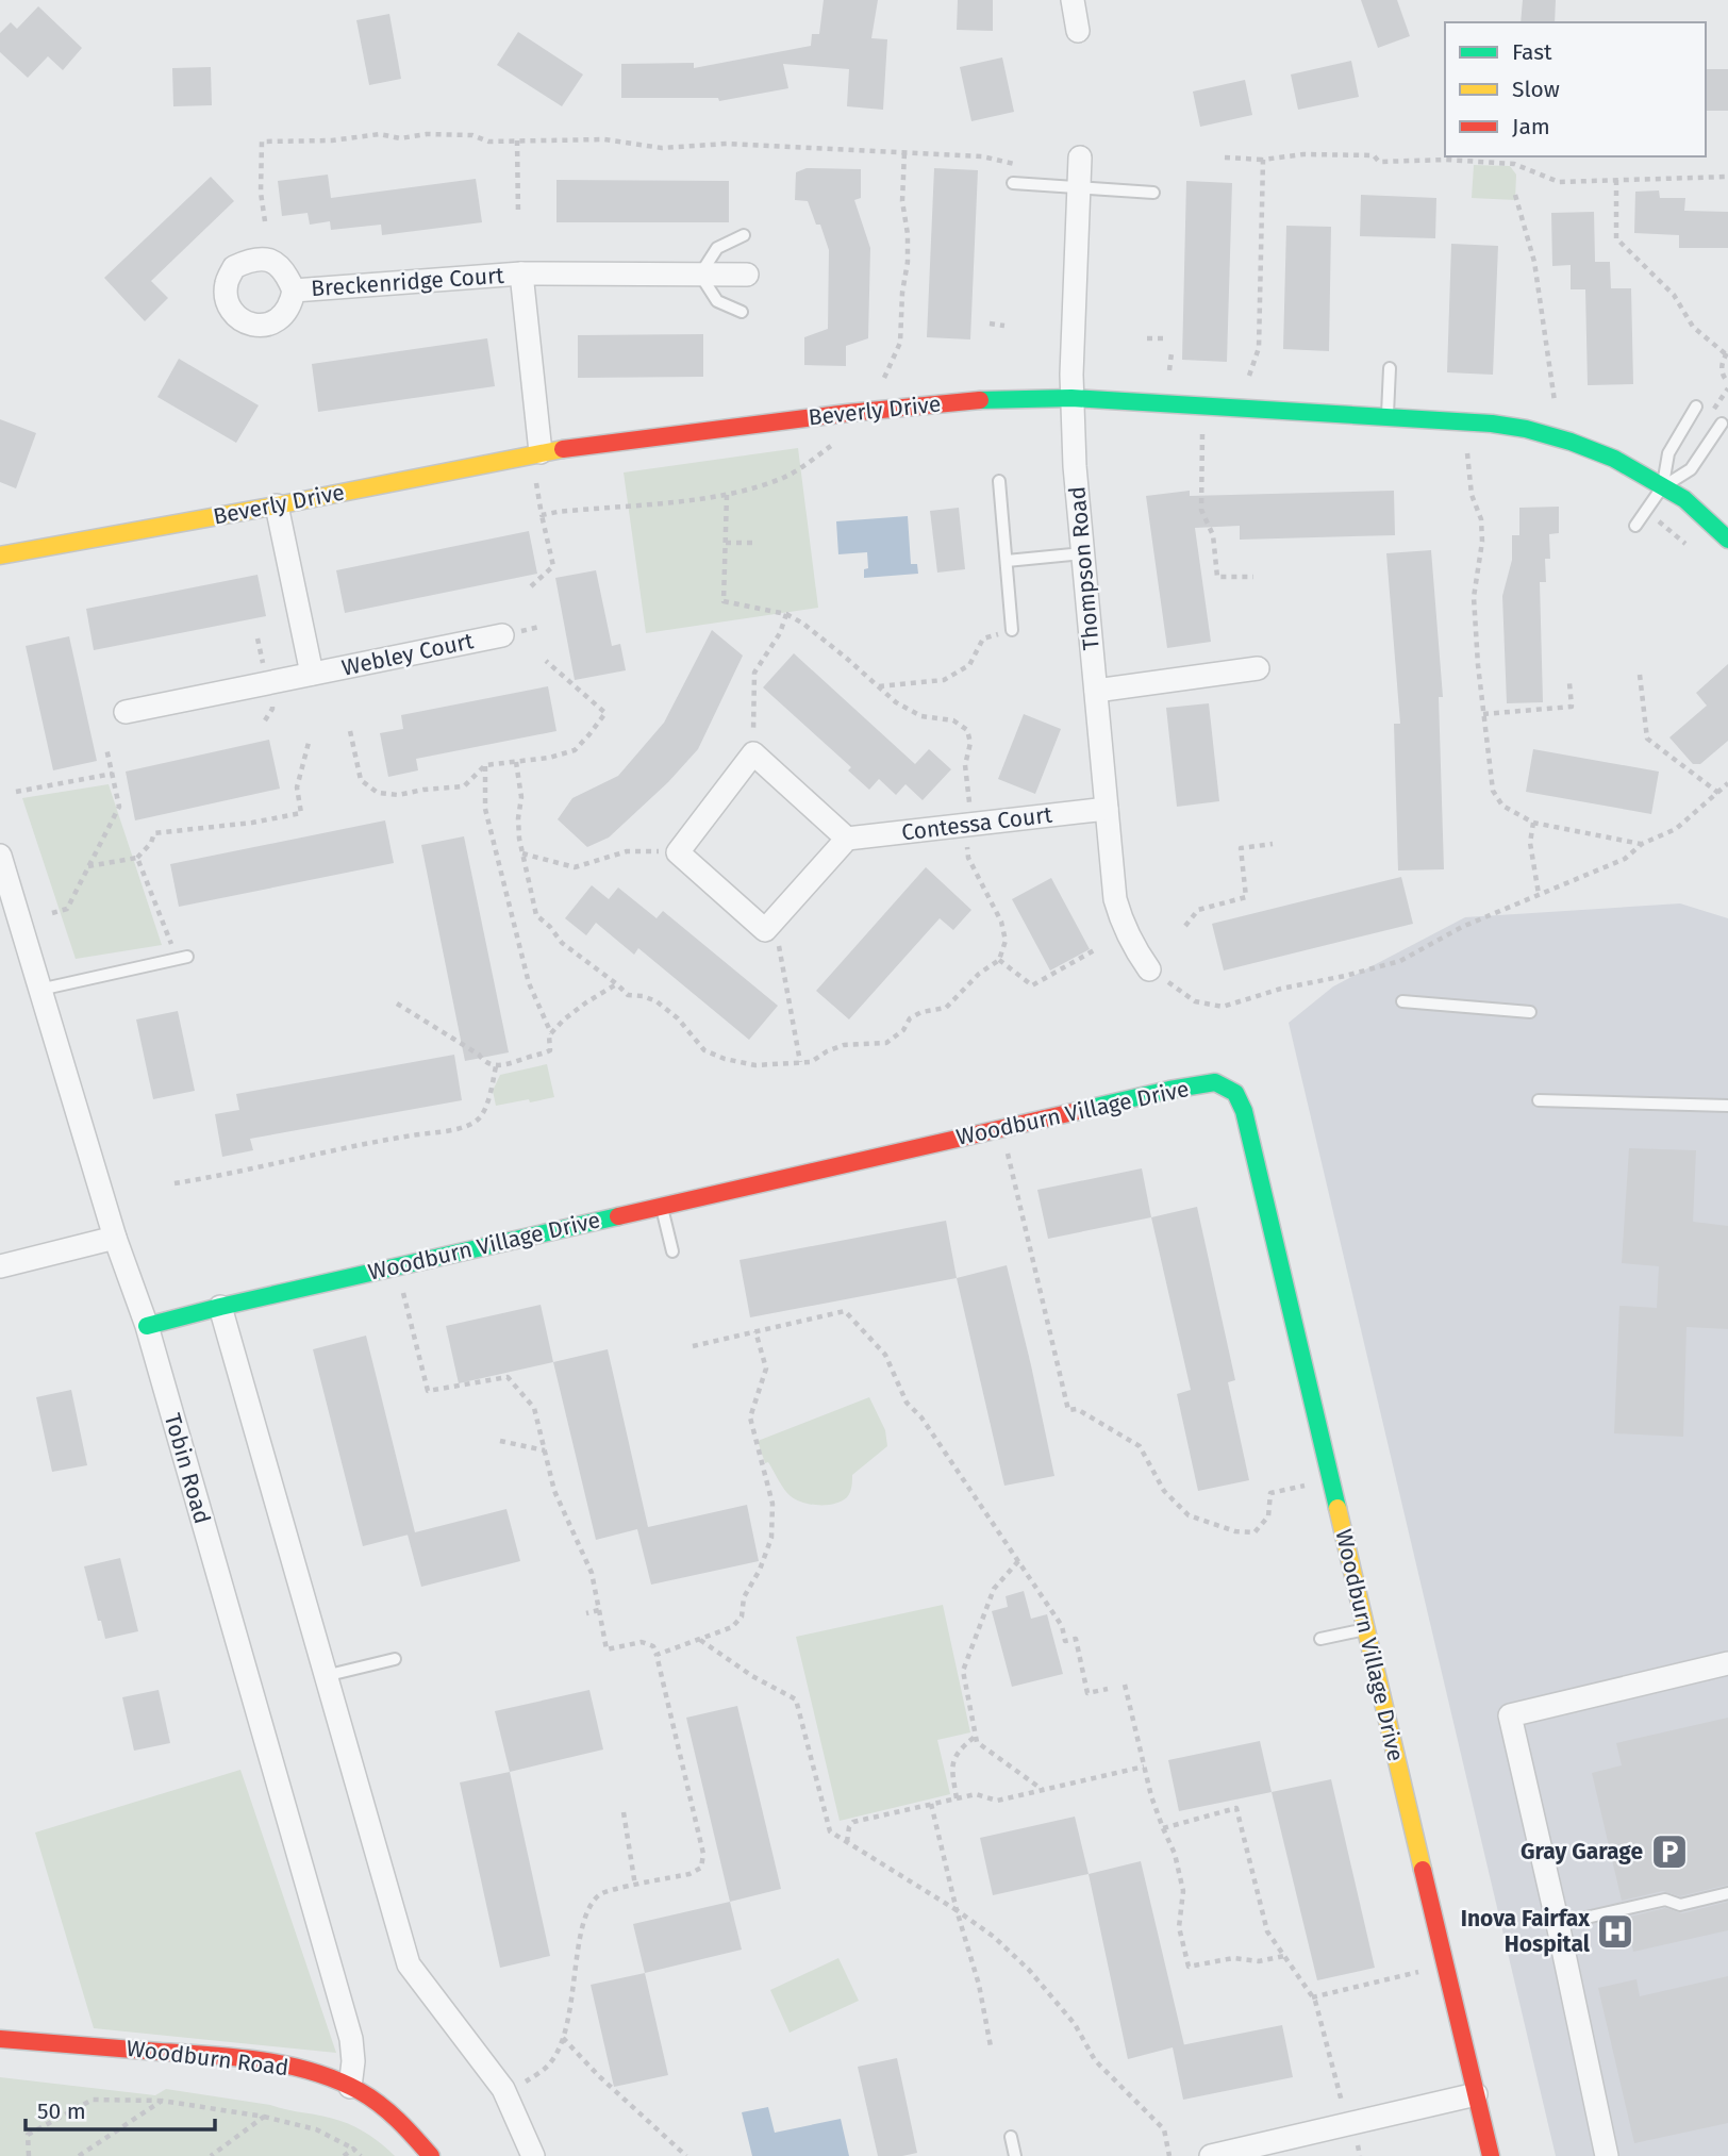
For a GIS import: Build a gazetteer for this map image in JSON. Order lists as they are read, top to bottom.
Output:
{
  "streets": {
    "street": [
      "Breckenridge Court",
      "Beverly Drive",
      "Thompson Road",
      "Webley Court",
      "Contessa Court",
      "Woodburn Village Drive",
      "Tobin Road",
      "Woodburn Road"
    ]
  },
  "crossings": [
    ["Breckenridge Court", "Beverly Drive"],
    ["Beverly Drive", "Thompson Road"],
    ["Beverly Drive", "Webley Court"],
    ["Thompson Road", "Contessa Court"],
    ["Woodburn Village Drive", "Tobin Road"],
    ["Tobin Road", "Woodburn Road"]
  ],
  "places": {
    "parking": ["Gray Garage"],
    "hospital": ["Inova Fairfax Hospital"]
  },
  "legend": ["Fast", "Slow", "Jam"],
  "scale_bar": "50 m"
}
